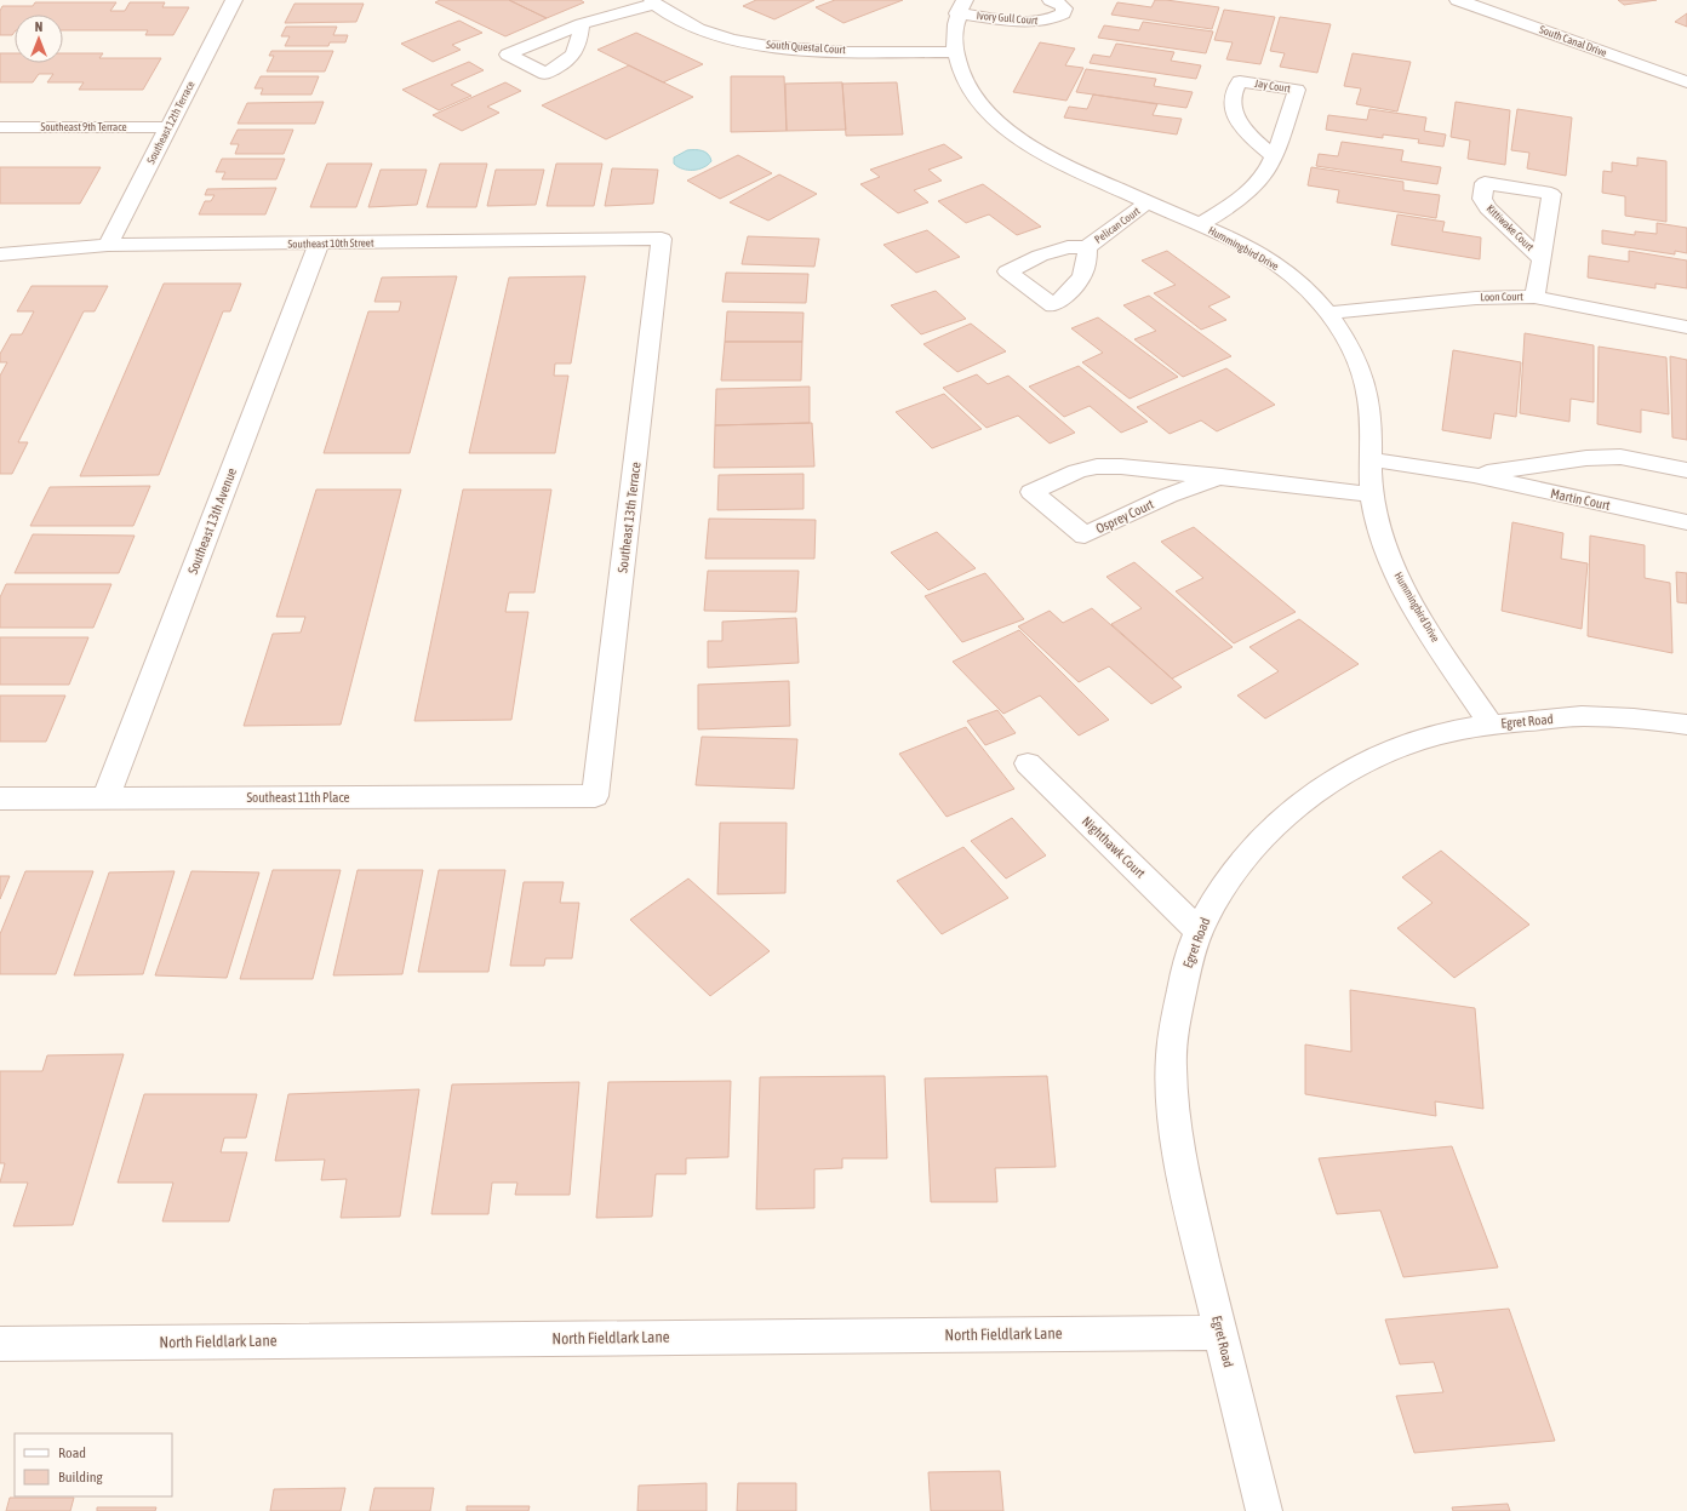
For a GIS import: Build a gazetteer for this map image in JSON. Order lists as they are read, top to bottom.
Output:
{
  "streets": {
    "street": [
      "Ivory Gull Court",
      "South Canal Drive",
      "South Questal Court",
      "Southeast 12th Terrace",
      "Southeast 9th Terrace",
      "Pelican Court",
      "Kittiwake Court",
      "Southeast 10th Street",
      "Hummingbird Drive",
      "Loon Court",
      "Martin Court",
      "Osprey Court",
      "Southeast 13th Terrace",
      "Southeast 13th Avenue",
      "Egret Road",
      "Southeast 11th Place",
      "Nighthawk Court",
      "North Fieldlark Lane"
    ]
  },
  "crossings": [
    ["Ivory Gull Court", "Hummingbird Drive"],
    ["South Questal Court", "Hummingbird Drive"],
    ["Southeast 12th Terrace", "Southeast 9th Terrace"],
    ["Southeast 12th Terrace", "Southeast 10th Street"],
    ["Pelican Court", "Hummingbird Drive"],
    ["Kittiwake Court", "Loon Court"],
    ["Southeast 10th Street", "Southeast 13th Terrace"],
    ["Southeast 10th Street", "Southeast 13th Avenue"],
    ["Hummingbird Drive", "Loon Court"],
    ["Hummingbird Drive", "Martin Court"],
    ["Hummingbird Drive", "Osprey Court"],
    ["Hummingbird Drive", "Egret Road"],
    ["Southeast 13th Terrace", "Southeast 11th Place"],
    ["Southeast 13th Avenue", "Southeast 11th Place"],
    ["Egret Road", "Nighthawk Court"],
    ["Egret Road", "North Fieldlark Lane"]
  ],
  "legend": ["Road", "Building"],
  "north": "top"
}
